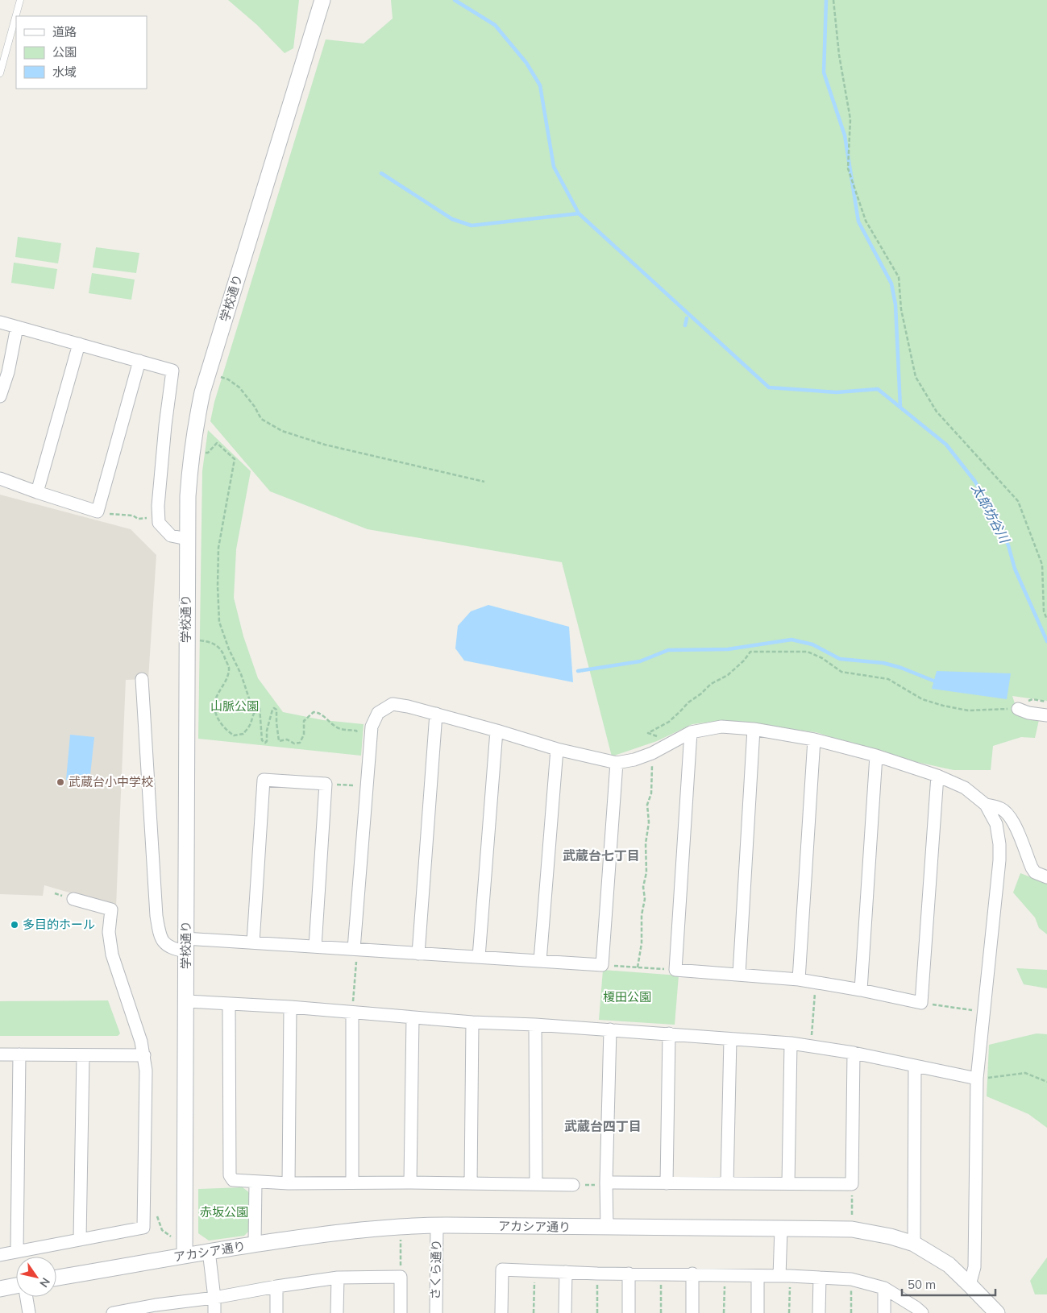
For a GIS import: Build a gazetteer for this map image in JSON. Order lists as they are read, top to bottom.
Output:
{
  "streets": {
    "street": ["学校通り", "アカシア通り", "さくら通り"]
  },
  "crossings": [
    ["学校通り", "アカシア通り"],
    ["アカシア通り", "さくら通り"]
  ],
  "districts": ["武蔵台七丁目", "武蔵台四丁目"],
  "water": ["太郎坊谷川"],
  "parks": ["山脈公園", "榎田公園", "赤坂公園"],
  "places": ["武蔵台小中学校", "多目的ホール"],
  "legend": ["道路", "公園", "水域"],
  "scale_bar": "50 m",
  "north": "bottom right"
}
